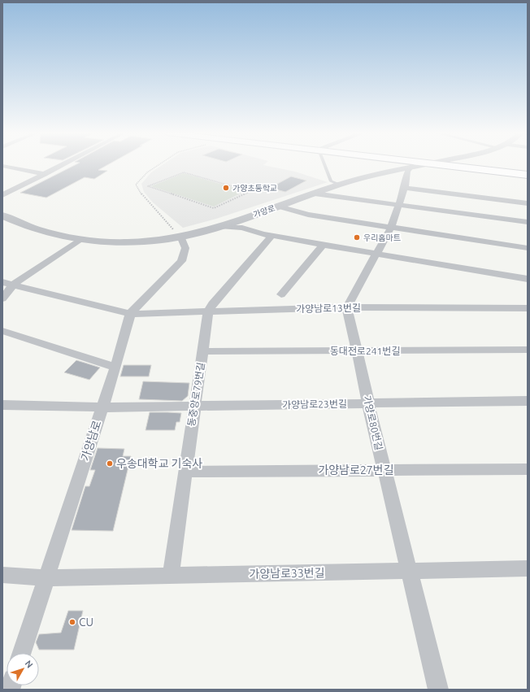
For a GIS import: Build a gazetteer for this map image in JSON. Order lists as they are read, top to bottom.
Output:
{
  "streets": {
    "street": [
      "가양로",
      "가양남로13번길",
      "동대전로241번길",
      "동중앙로79번길",
      "가양남로23번길",
      "가양로80번길",
      "가양남로",
      "가양남로27번길",
      "가양남로33번길"
    ]
  },
  "crossings": [
    ["가양로", "가양남로"],
    ["가양남로13번길", "동중앙로79번길"],
    ["가양남로13번길", "가양로80번길"],
    ["가양남로13번길", "가양남로"],
    ["동대전로241번길", "동중앙로79번길"],
    ["동대전로241번길", "가양로80번길"],
    ["동중앙로79번길", "가양남로23번길"],
    ["동중앙로79번길", "가양남로27번길"],
    ["동중앙로79번길", "가양남로33번길"],
    ["가양남로23번길", "가양로80번길"],
    ["가양남로23번길", "가양남로"],
    ["가양로80번길", "가양남로27번길"],
    ["가양로80번길", "가양남로33번길"],
    ["가양남로", "가양남로33번길"]
  ],
  "places": [
    "가양초등학교",
    "우리홈마트",
    "우송대학교 기숙사",
    "CU"
  ],
  "north": "top right"
}
